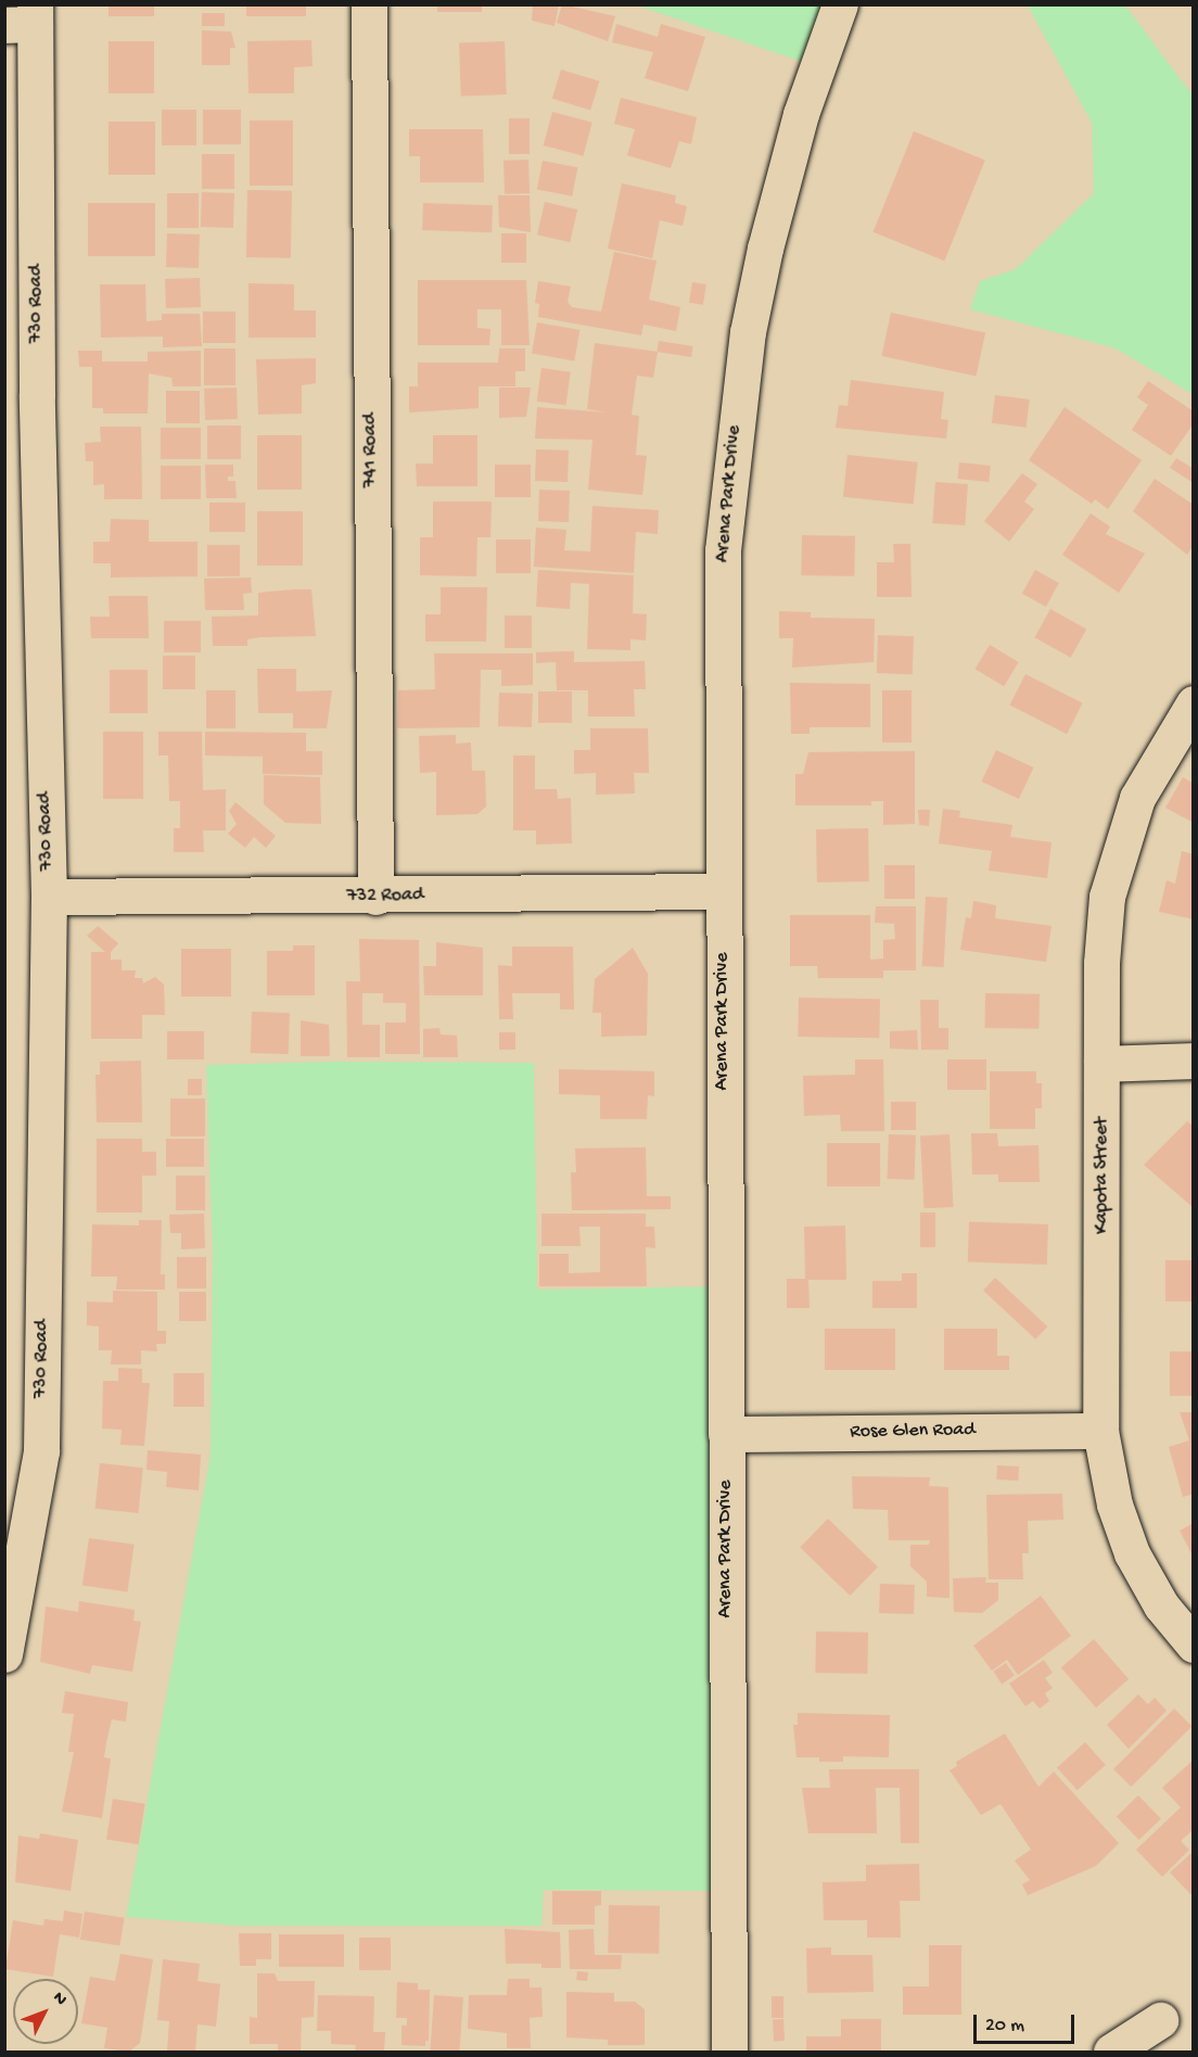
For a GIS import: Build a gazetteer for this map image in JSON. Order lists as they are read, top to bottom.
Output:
{
  "streets": {
    "street": [
      "730 Road",
      "741 Road",
      "Arena Park Drive",
      "732 Road",
      "Kapota Street",
      "Rose Glen Road"
    ]
  },
  "crossings": [
    ["730 Road", "732 Road"],
    ["741 Road", "732 Road"],
    ["Arena Park Drive", "732 Road"],
    ["Arena Park Drive", "Rose Glen Road"],
    ["Kapota Street", "Rose Glen Road"]
  ],
  "scale_bar": "20 m",
  "north": "top right"
}
